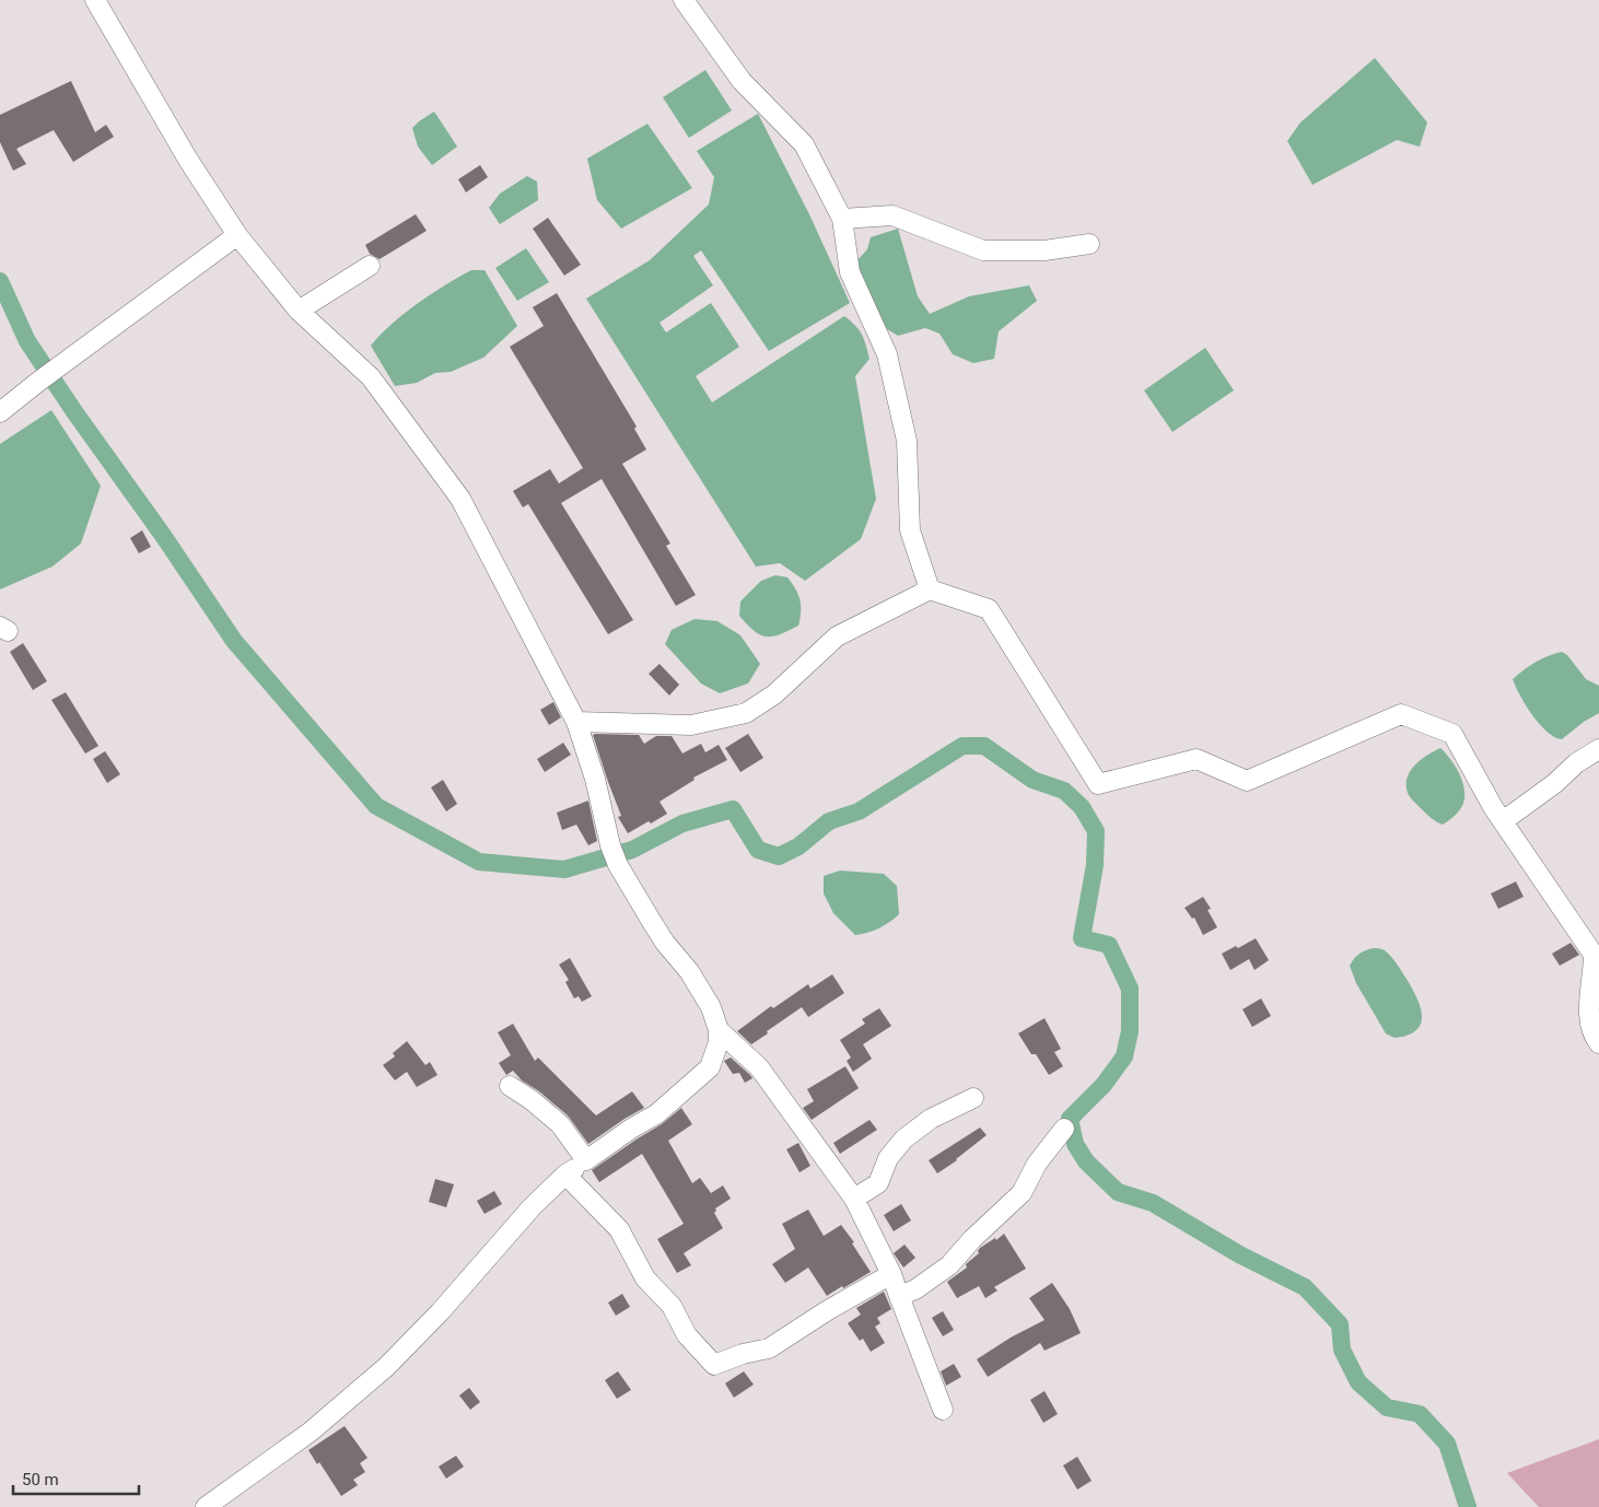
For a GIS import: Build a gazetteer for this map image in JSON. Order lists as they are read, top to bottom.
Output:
{
  "scale_bar": "50 m"
}
